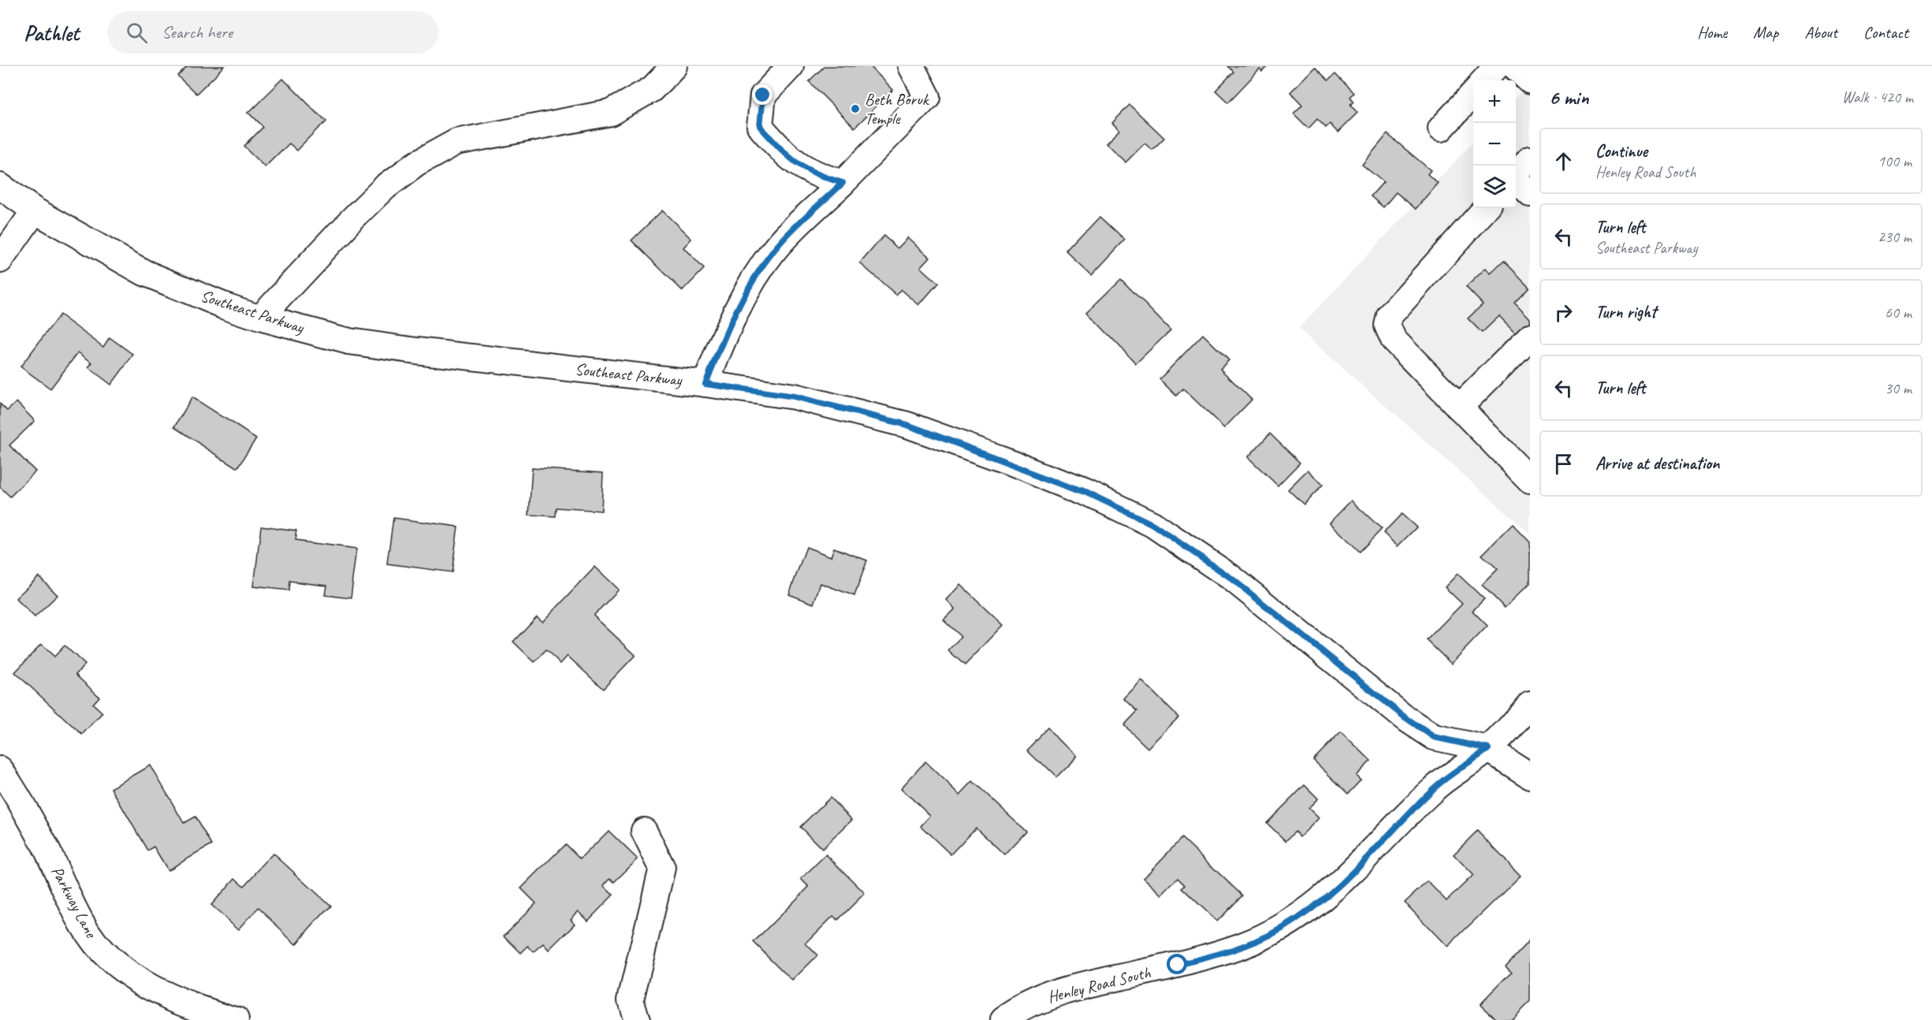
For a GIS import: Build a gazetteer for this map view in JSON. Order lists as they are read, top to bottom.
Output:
{
  "streets": {
    "street": ["Southeast Parkway", "Parkway Lane", "Henley Road South"]
  },
  "crossings": [
    ["Southeast Parkway", "Henley Road South"]
  ],
  "places": ["Beth Boruk Temple"],
  "page": {
    "header": "Pathlet",
    "search": "Search here",
    "nav": [
      "Home",
      "Map",
      "About",
      "Contact"
    ],
    "heading": ["6 min", "Walk · 420 m"],
    "map_buttons": ["+", "−"],
    "list": [
      ["Continue", "Henley Road South", "100 m"],
      ["Turn left", "Southeast Parkway", "230 m"],
      ["Turn right", "60 m"],
      ["Turn left", "30 m"],
      "Arrive at destination"
    ]
  }
}
